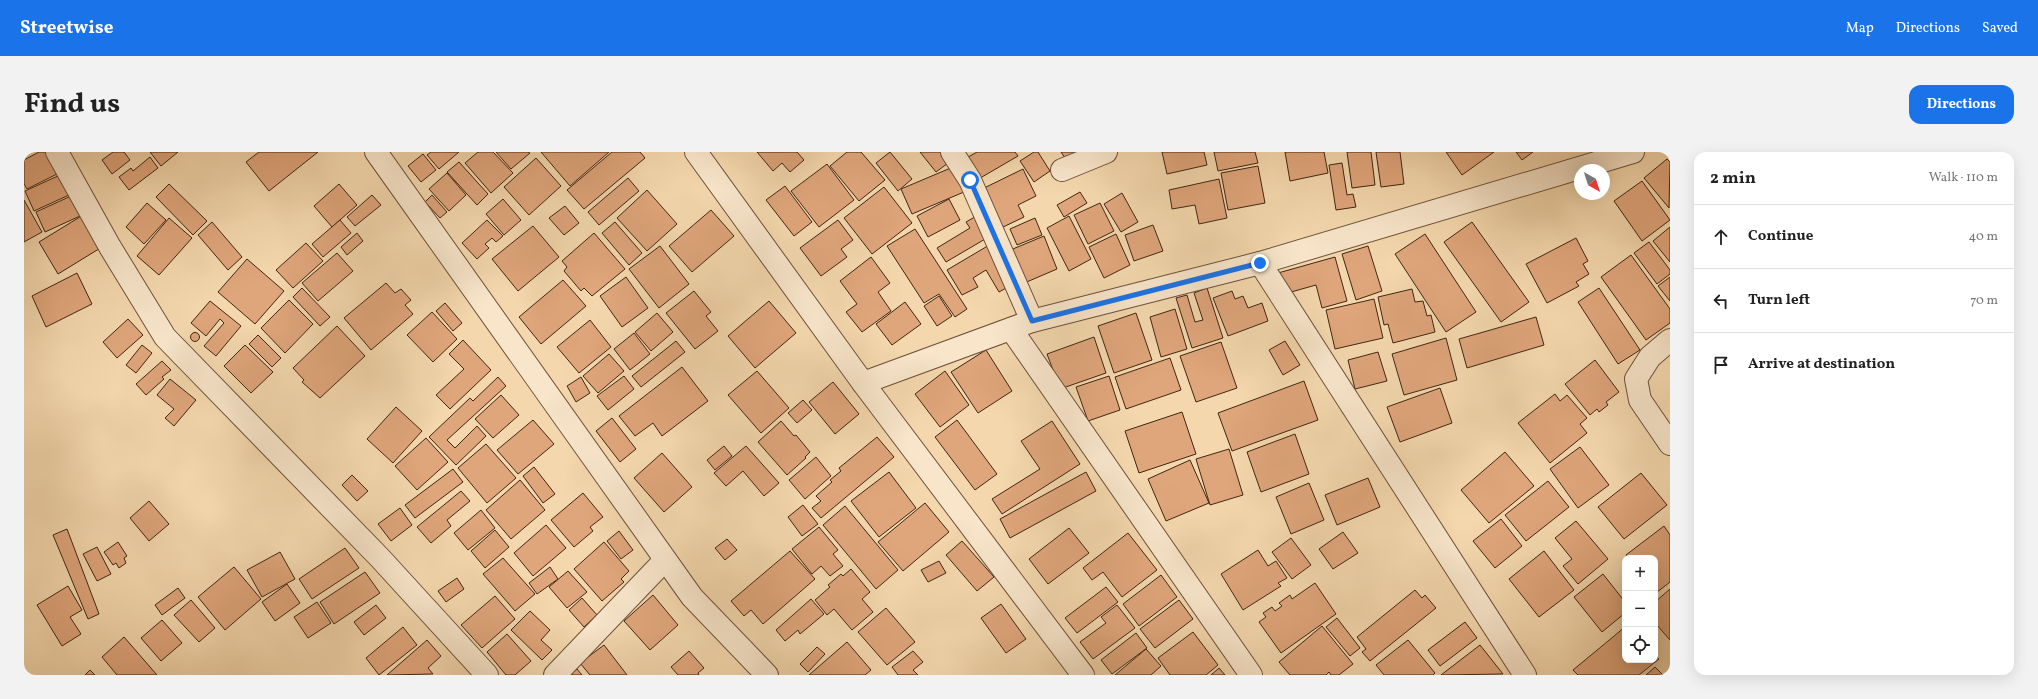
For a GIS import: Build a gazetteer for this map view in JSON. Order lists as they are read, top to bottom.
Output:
{
  "north": "bottom right",
  "page": {
    "header": "Streetwise",
    "nav": ["Map", "Directions", "Saved"],
    "title": "Find us",
    "buttons": "Directions",
    "heading": ["2 min", "Walk · 110 m"],
    "list": [
      ["Continue", "40 m"],
      ["Turn left", "70 m"],
      "Arrive at destination"
    ],
    "map_buttons": ["+", "−"]
  }
}
